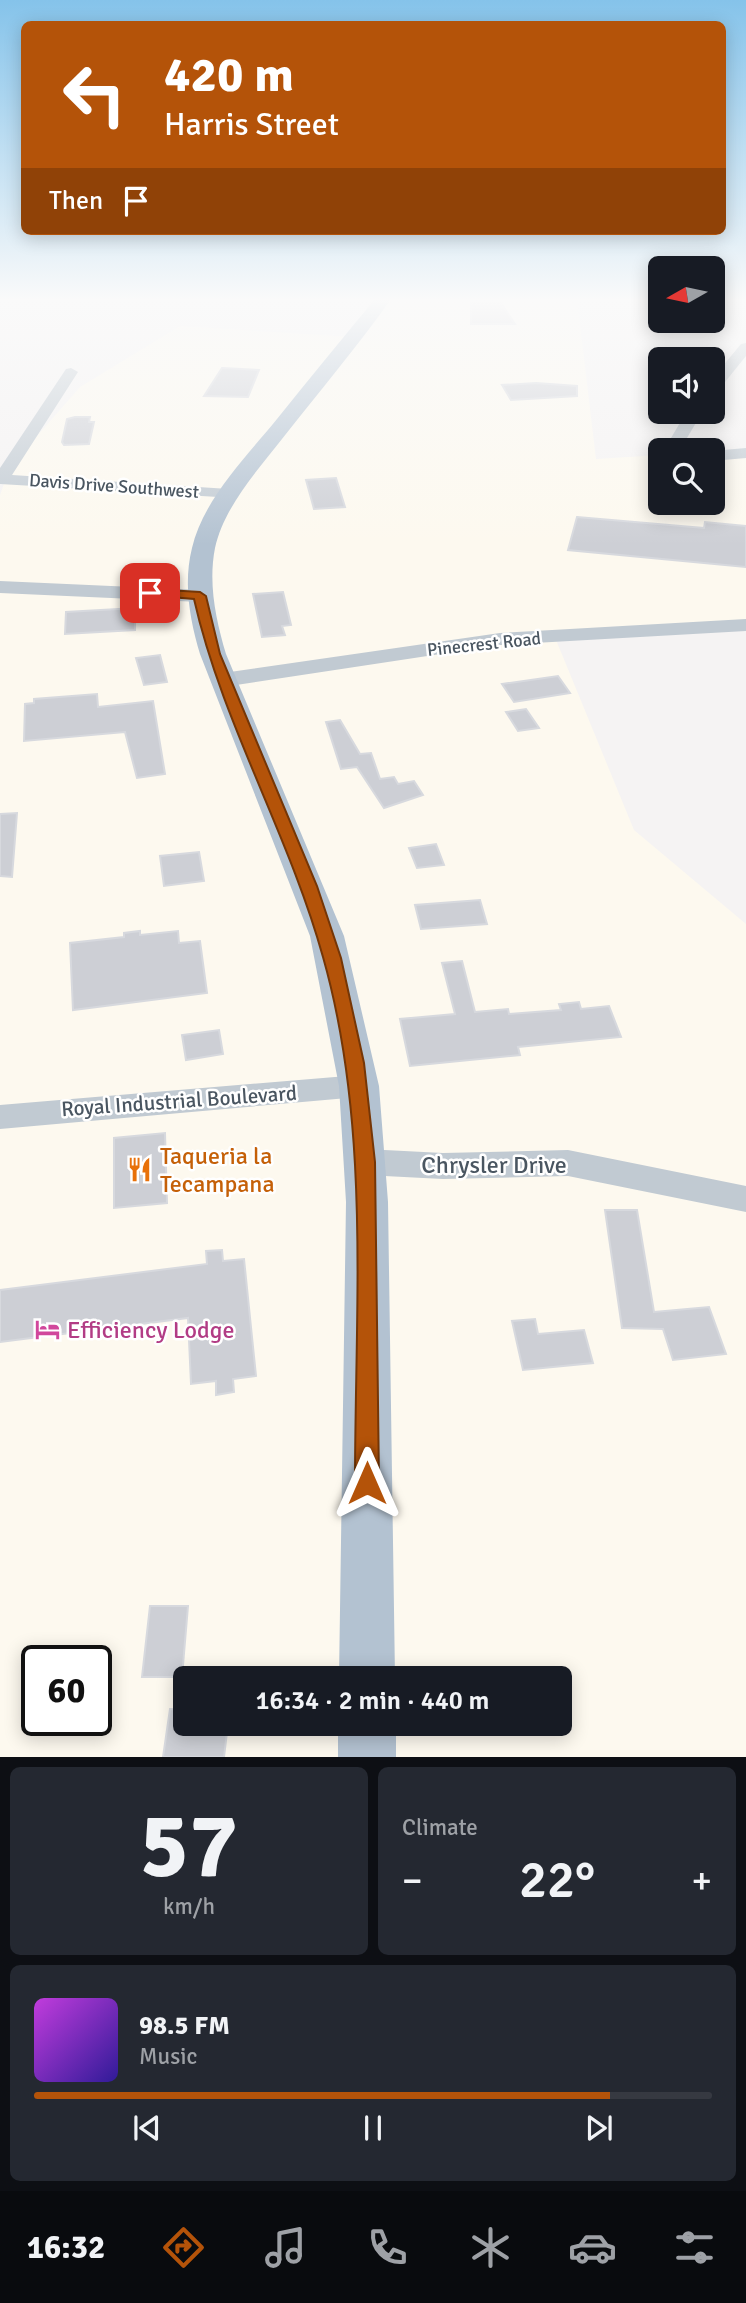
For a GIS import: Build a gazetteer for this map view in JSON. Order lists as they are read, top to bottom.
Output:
{
  "streets": {
    "street": [
      "Davis Drive Southwest",
      "Pinecrest Road",
      "Royal Industrial Boulevard",
      "Chrysler Drive"
    ]
  },
  "places": {
    "restaurant": ["Taqueria la Tecampana"],
    "hotel": ["Efficiency Lodge"]
  },
  "north": "left",
  "page": {
    "turn": ["420 m", "Harris Street"],
    "then": "Then",
    "limit": "60",
    "trip": "16:34 · 2 min · 440 m",
    "tile": [
      ["57", "km/h"],
      "Climate"
    ],
    "heat": ["−", "22°", "+"],
    "song": ["98.5 FM", "Music"],
    "tabs": "16:32"
  }
}
